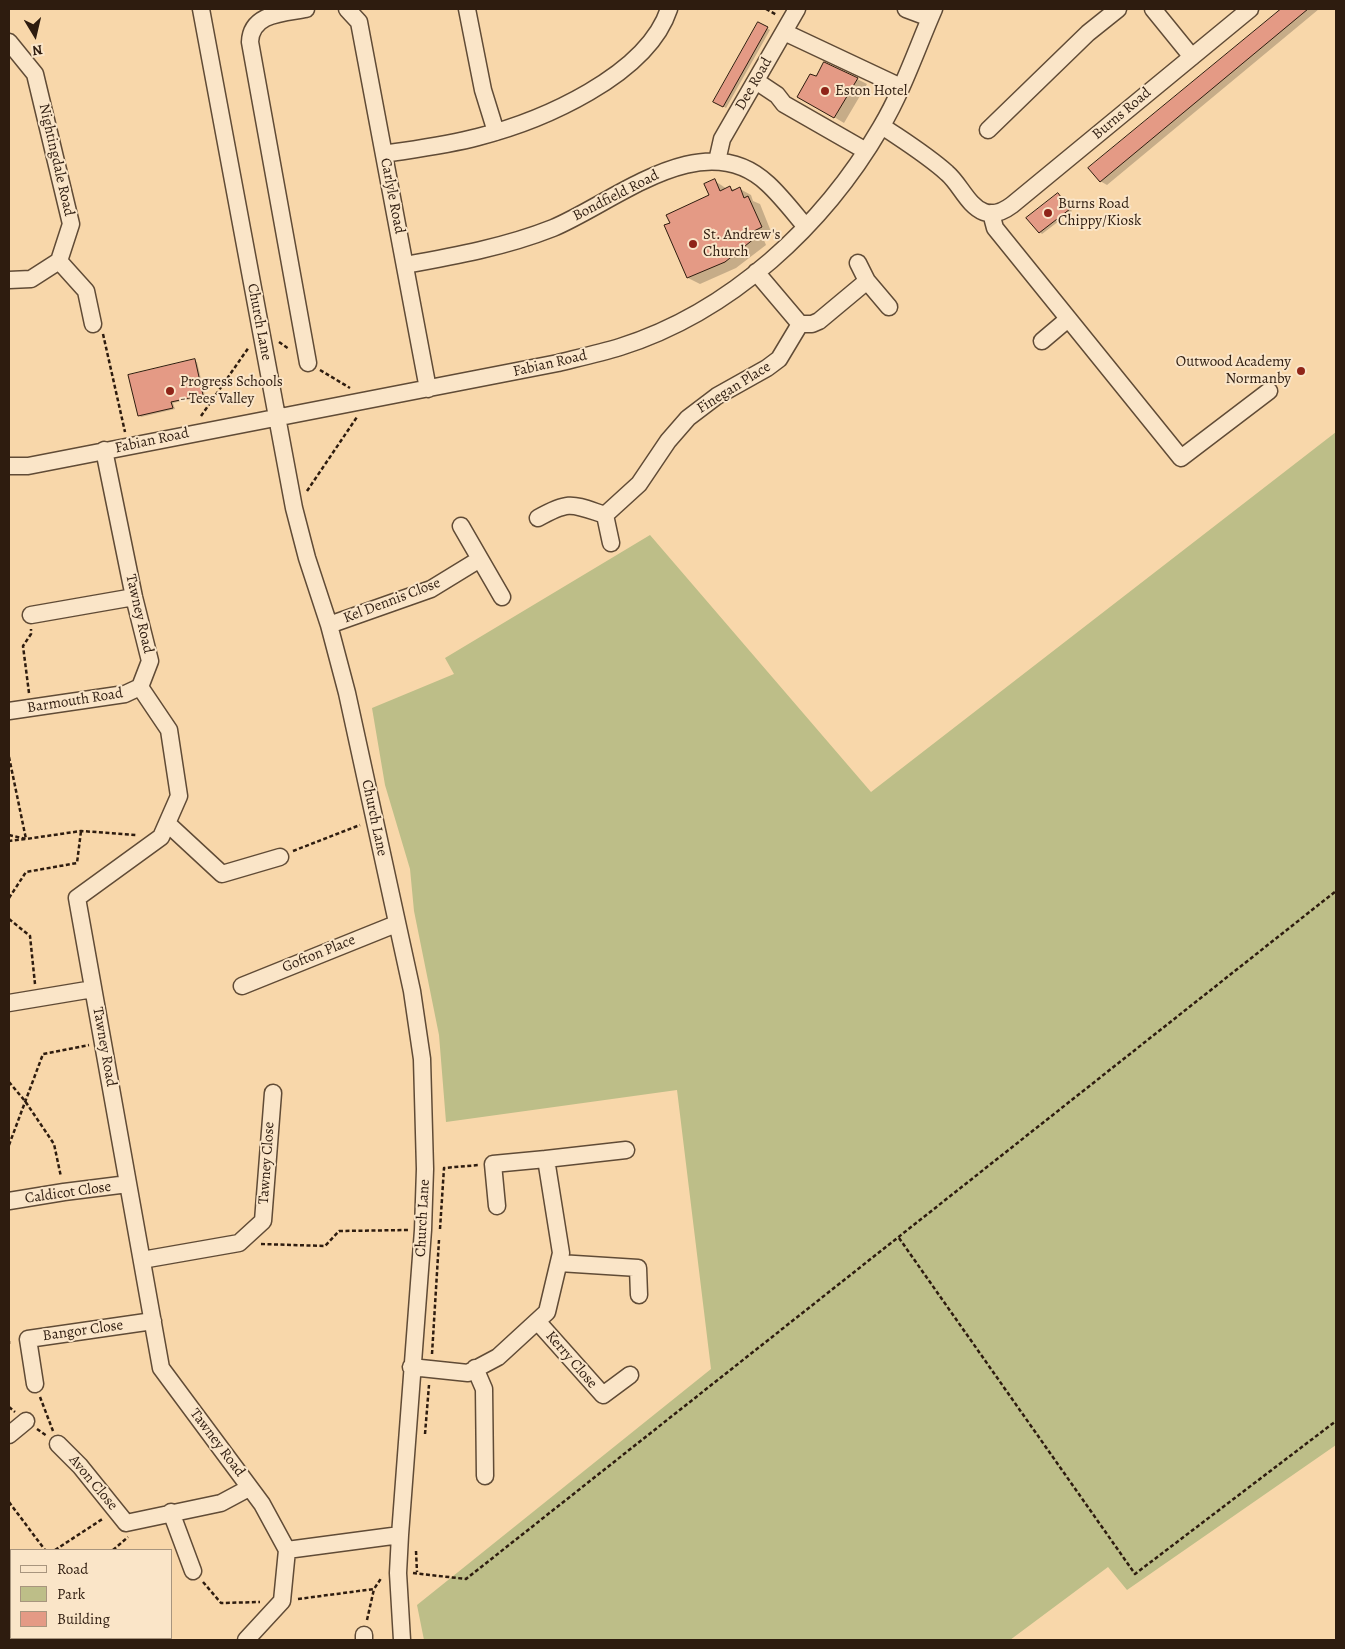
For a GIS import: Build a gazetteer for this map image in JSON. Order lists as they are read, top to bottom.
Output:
{
  "streets": {
    "street": [
      "Dee Road",
      "Burns Road",
      "Nightingdale Road",
      "Carlyle Road",
      "Bondfield Road",
      "Church Lane",
      "Fabian Road",
      "Finegan Place",
      "Kel Dennis Close",
      "Tawney Road",
      "Barmouth Road",
      "Gofton Place",
      "Tawney Close",
      "Caldicot Close",
      "Bangor Close",
      "Kerry Close",
      "Avon Close"
    ]
  },
  "crossings": [
    ["Dee Road", "Bondfield Road"],
    ["Carlyle Road", "Bondfield Road"],
    ["Carlyle Road", "Fabian Road"],
    ["Bondfield Road", "Fabian Road"],
    ["Church Lane", "Fabian Road"],
    ["Church Lane", "Kel Dennis Close"],
    ["Church Lane", "Gofton Place"],
    ["Fabian Road", "Tawney Road"],
    ["Tawney Road", "Barmouth Road"],
    ["Tawney Road", "Caldicot Close"],
    ["Tawney Road", "Bangor Close"]
  ],
  "places": [
    "Eston Hotel",
    "Burns Road Chippy/Kiosk",
    "St. Andrew's Church",
    "Outwood Academy Normanby",
    "Progress Schools - Tees Valley"
  ],
  "legend": ["Road", "Park", "Building"],
  "north": "bottom"
}
